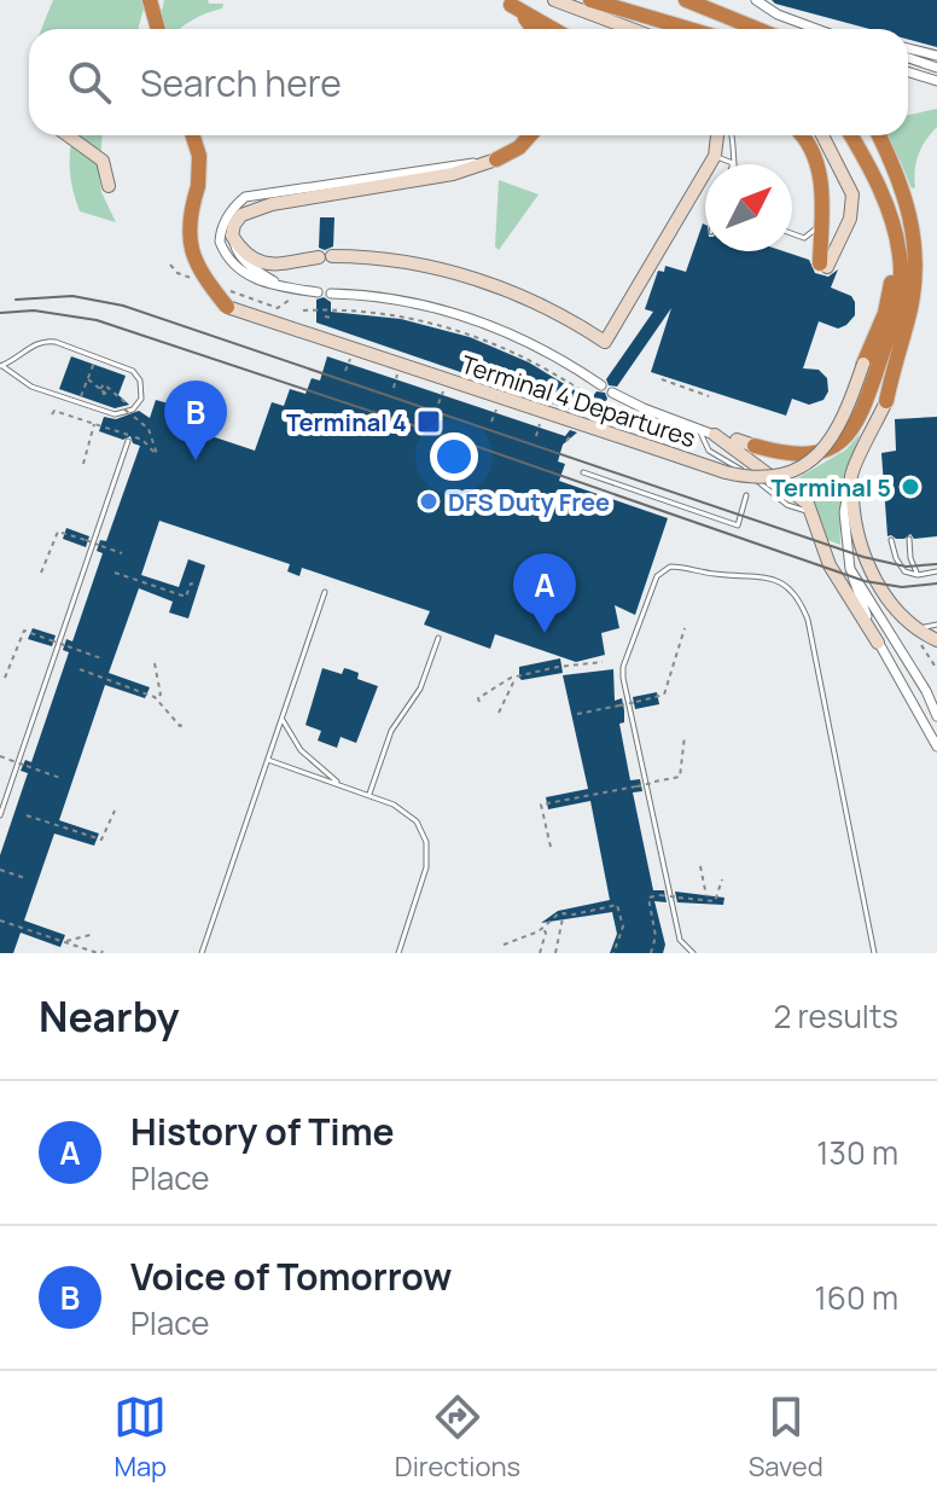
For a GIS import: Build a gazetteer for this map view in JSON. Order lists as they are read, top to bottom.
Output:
{
  "streets": {
    "street": ["Terminal 4 Departures"]
  },
  "places": {
    "transit": ["Terminal 4"],
    "other": ["Terminal 5", "DFS Duty Free"]
  },
  "north": "top right",
  "page": {
    "search": "Search here",
    "pins": ["B", "A"],
    "heading": ["Nearby", "2 results"],
    "list": [
      {
        "mark": "A",
        "name": "History of Time",
        "note": "Place",
        "value": "130 m"
      },
      {
        "mark": "B",
        "name": "Voice of Tomorrow",
        "note": "Place",
        "value": "160 m"
      }
    ],
    "nav": ["Map", "Directions", "Saved"]
  }
}
